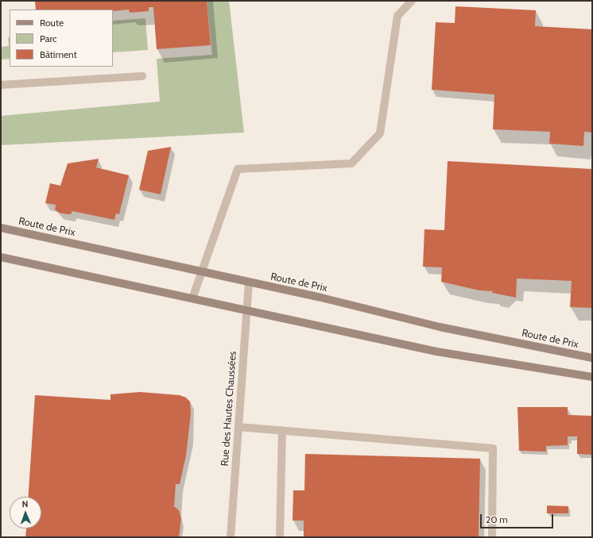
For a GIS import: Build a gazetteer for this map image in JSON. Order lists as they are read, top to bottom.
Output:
{
  "streets": {
    "main road": ["Route de Prix"],
    "street": ["Rue des Hautes Chaussées"]
  },
  "crossings": [
    ["Route de Prix", "Rue des Hautes Chaussées"]
  ],
  "legend": ["Route", "Parc", "Bâtiment"],
  "scale_bar": "20 m",
  "north": "top"
}
